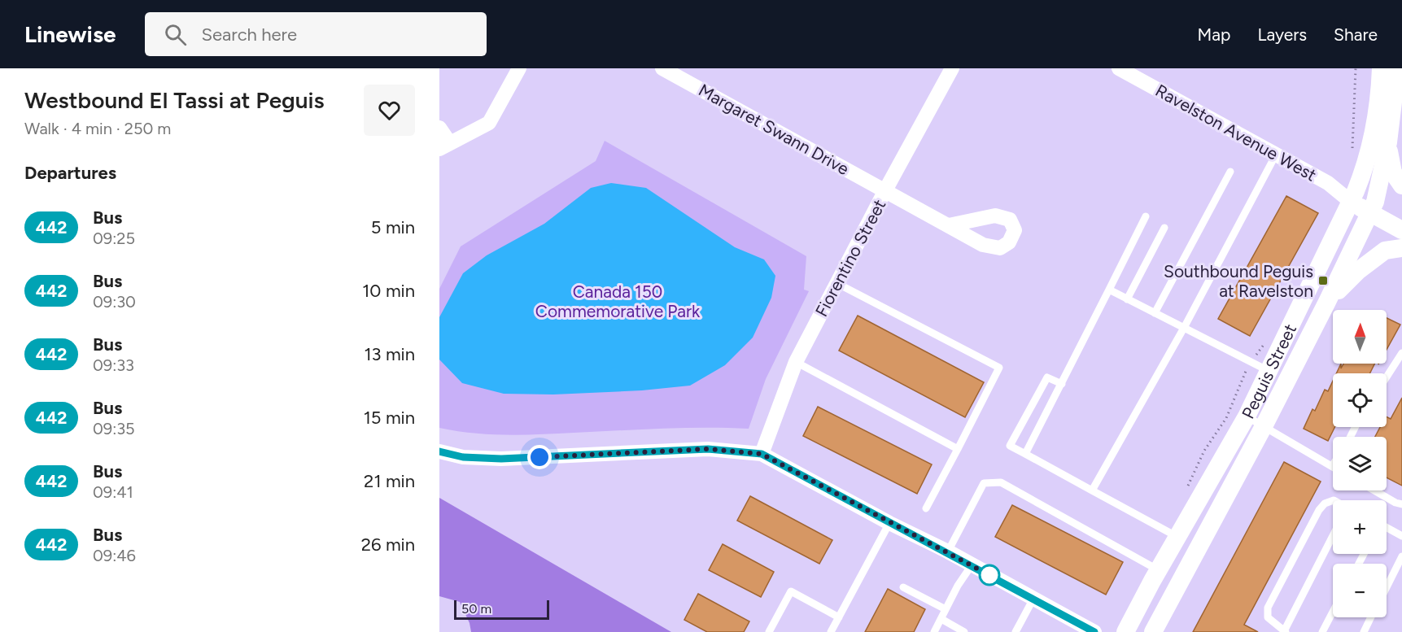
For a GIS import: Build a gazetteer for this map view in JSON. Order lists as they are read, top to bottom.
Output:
{
  "streets": {
    "street": [
      "Margaret Swann Drive",
      "Ravelston Avenue West",
      "Fiorentino Street",
      "Peguis Street"
    ]
  },
  "crossings": [
    ["Margaret Swann Drive", "Fiorentino Street"],
    ["Ravelston Avenue West", "Peguis Street"]
  ],
  "parks": ["Canada 150 Commemorative Park"],
  "places": {
    "transit": ["Southbound Peguis at Ravelston"]
  },
  "lines": ["bus line 442"],
  "scale_bar": "50 m",
  "north": "top",
  "page": {
    "header": "Linewise",
    "search": "Search here",
    "nav": ["Map", "Layers", "Share"],
    "heading": [
      ["Westbound El Tassi at Peguis", "Walk · 4 min · 250 m"],
      "Departures"
    ],
    "list": [
      {
        "mark": "442",
        "name": "Bus",
        "note": "09:25",
        "value": "5 min"
      },
      {
        "mark": "442",
        "name": "Bus",
        "note": "09:30",
        "value": "10 min"
      },
      {
        "mark": "442",
        "name": "Bus",
        "note": "09:33",
        "value": "13 min"
      },
      {
        "mark": "442",
        "name": "Bus",
        "note": "09:35",
        "value": "15 min"
      },
      {
        "mark": "442",
        "name": "Bus",
        "note": "09:41",
        "value": "21 min"
      },
      {
        "mark": "442",
        "name": "Bus",
        "note": "09:46",
        "value": "26 min"
      }
    ],
    "map_buttons": ["+", "−"],
    "scale": "50 m"
  }
}
